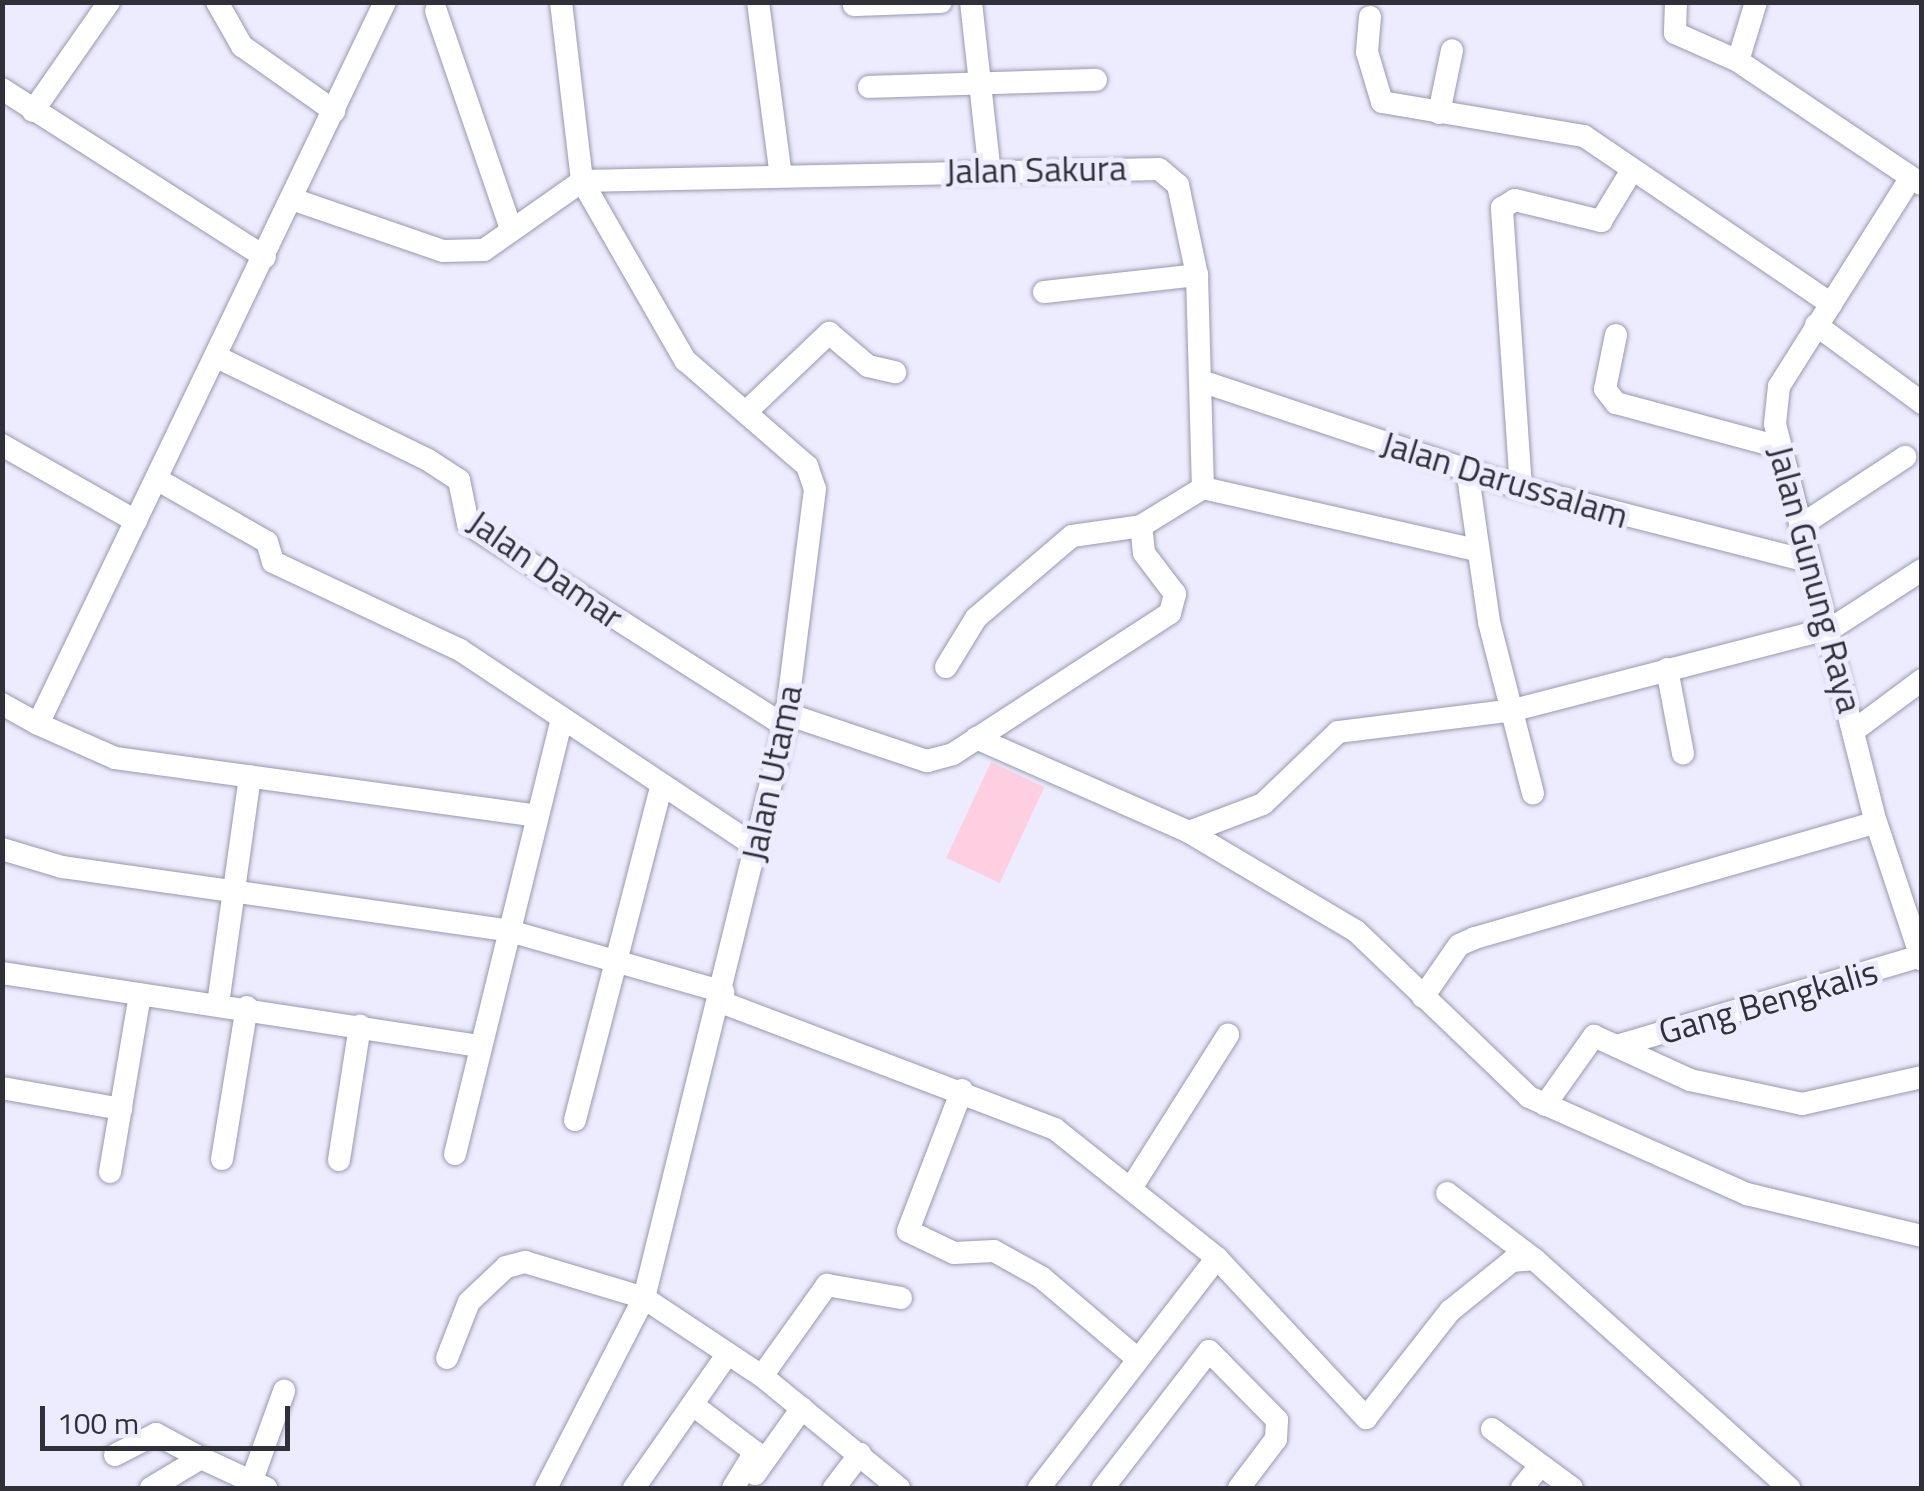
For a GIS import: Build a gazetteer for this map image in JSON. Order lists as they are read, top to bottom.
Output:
{
  "streets": {
    "street": [
      "Jalan Sakura",
      "Jalan Darussalam",
      "Jalan Damar",
      "Jalan Gunung Raya",
      "Jalan Utama",
      "Gang Bengkalis"
    ]
  },
  "crossings": [
    ["Jalan Sakura", "Jalan Darussalam"],
    ["Jalan Sakura", "Jalan Utama"],
    ["Jalan Darussalam", "Jalan Gunung Raya"],
    ["Jalan Damar", "Jalan Utama"],
    ["Jalan Gunung Raya", "Gang Bengkalis"]
  ],
  "scale_bar": "100 m"
}
